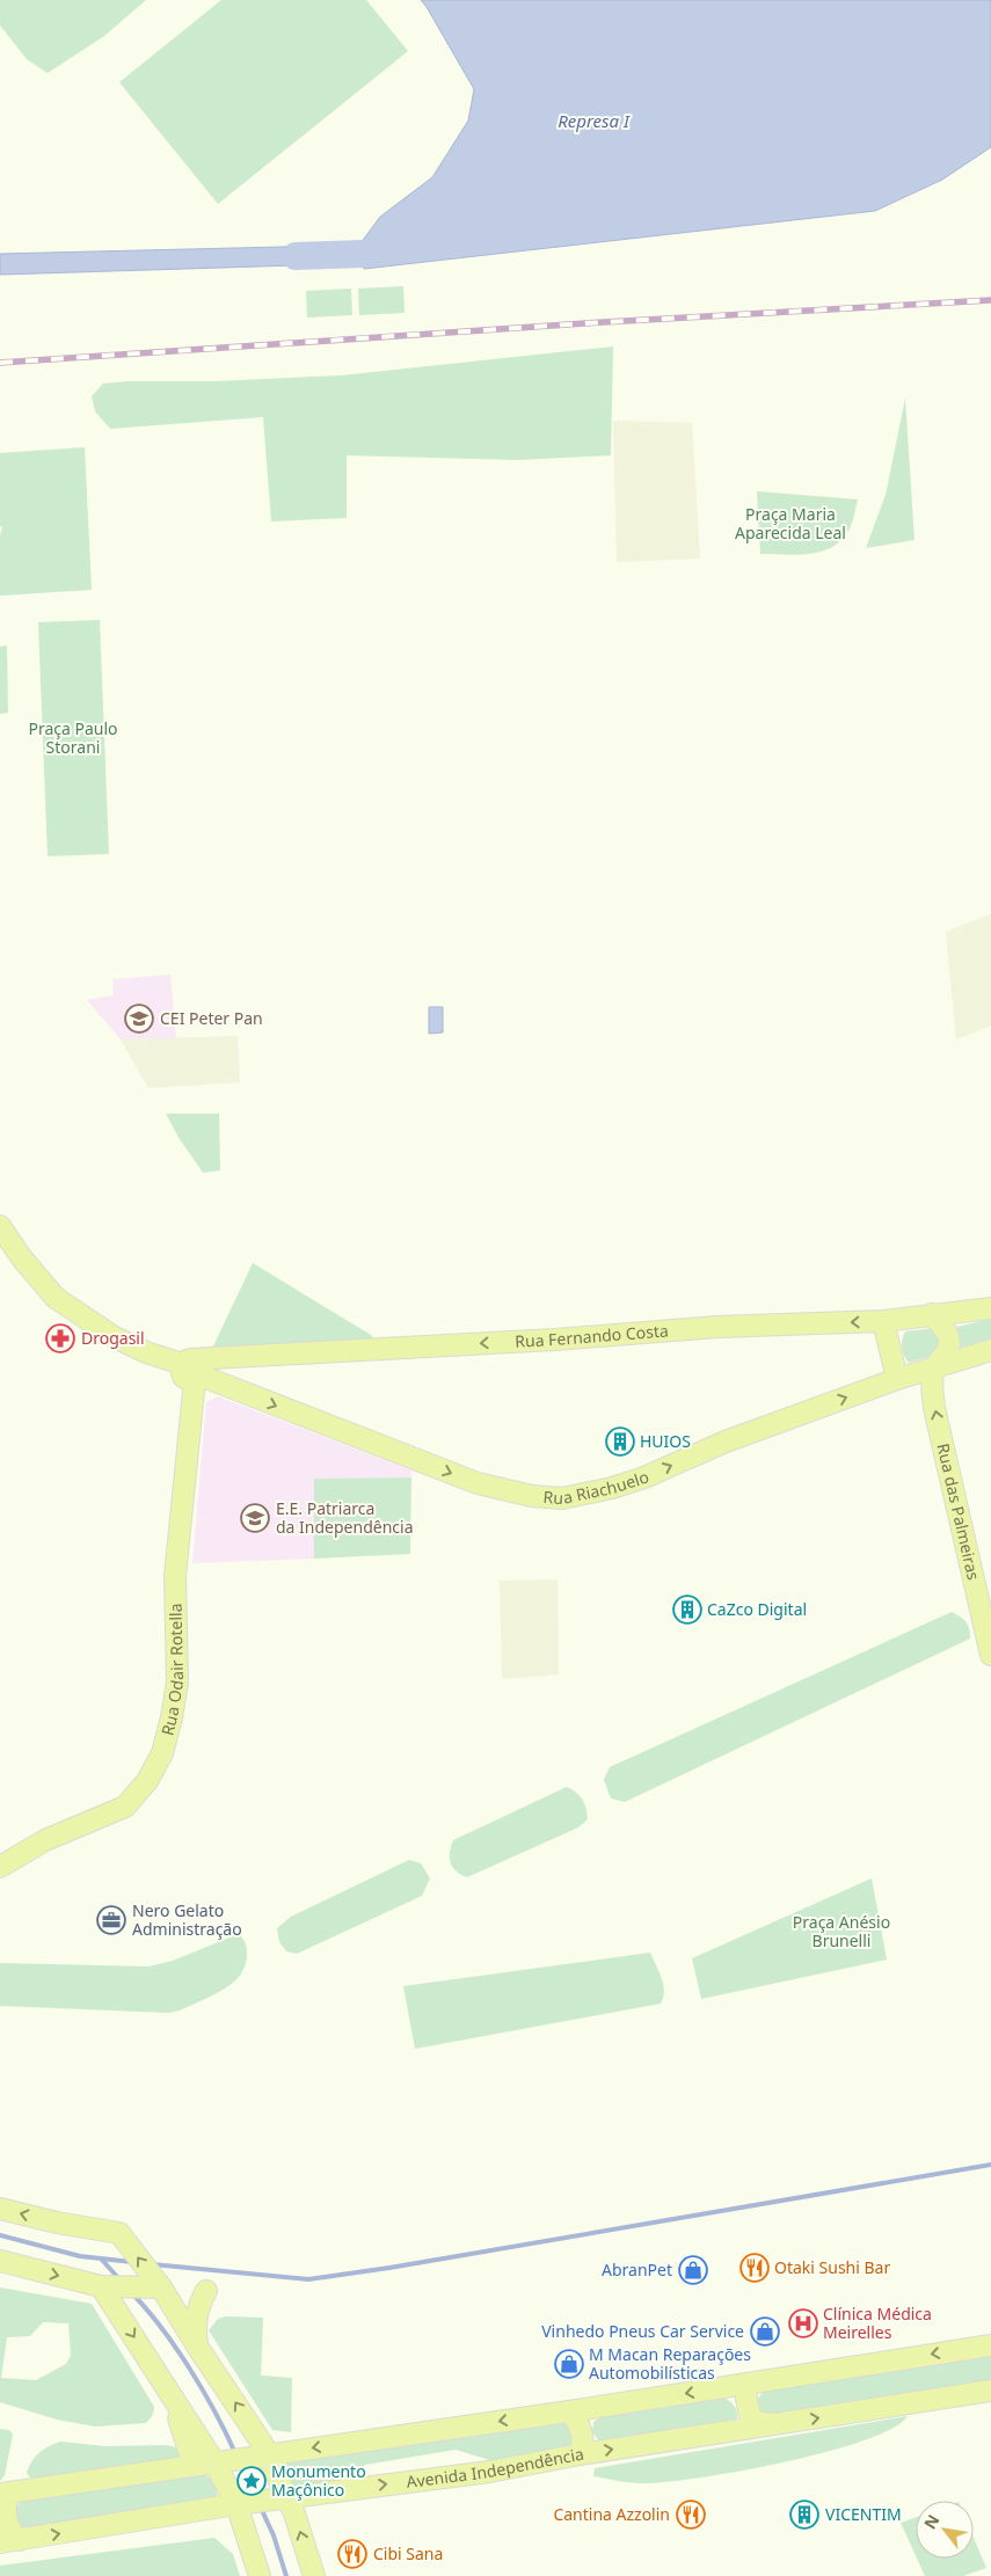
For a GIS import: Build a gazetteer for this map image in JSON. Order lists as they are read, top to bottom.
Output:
{
  "streets": {
    "main road": [
      "Rua Fernando Costa",
      "Rua Riachuelo",
      "Rua das Palmeiras",
      "Rua Odair Rotella",
      "Avenida Independência"
    ]
  },
  "crossings": [
    ["Rua Fernando Costa", "Rua Riachuelo"],
    ["Rua Fernando Costa", "Rua Odair Rotella"],
    ["Rua Riachuelo", "Rua das Palmeiras"],
    ["Rua Riachuelo", "Rua Odair Rotella"]
  ],
  "one_way": ["Rua Fernando Costa", "Rua Riachuelo", "Rua das Palmeiras"],
  "water": ["Represa I"],
  "parks": ["Praça Maria Aparecida Leal", "Praça Paulo Storani", "Praça Anésio Brunelli"],
  "places": {
    "school or university": ["CEI Peter Pan", "E.E. Patriarca da Independência"],
    "pharmacy": ["Drogasil"],
    "building": ["HUIOS", "CaZco Digital", "VICENTIM"],
    "office": ["Nero Gelato Administração"],
    "restaurant": ["Otaki Sushi Bar", "Cantina Azzolin", "Cibi Sana"],
    "shop": ["AbranPet", "Vinhedo Pneus Car Service", "M Macan Reparações Automobilísticas"],
    "hospital": ["Clínica Médica Meirelles"],
    "place": ["Monumento Maçônico"]
  },
  "north": "top left"
}
